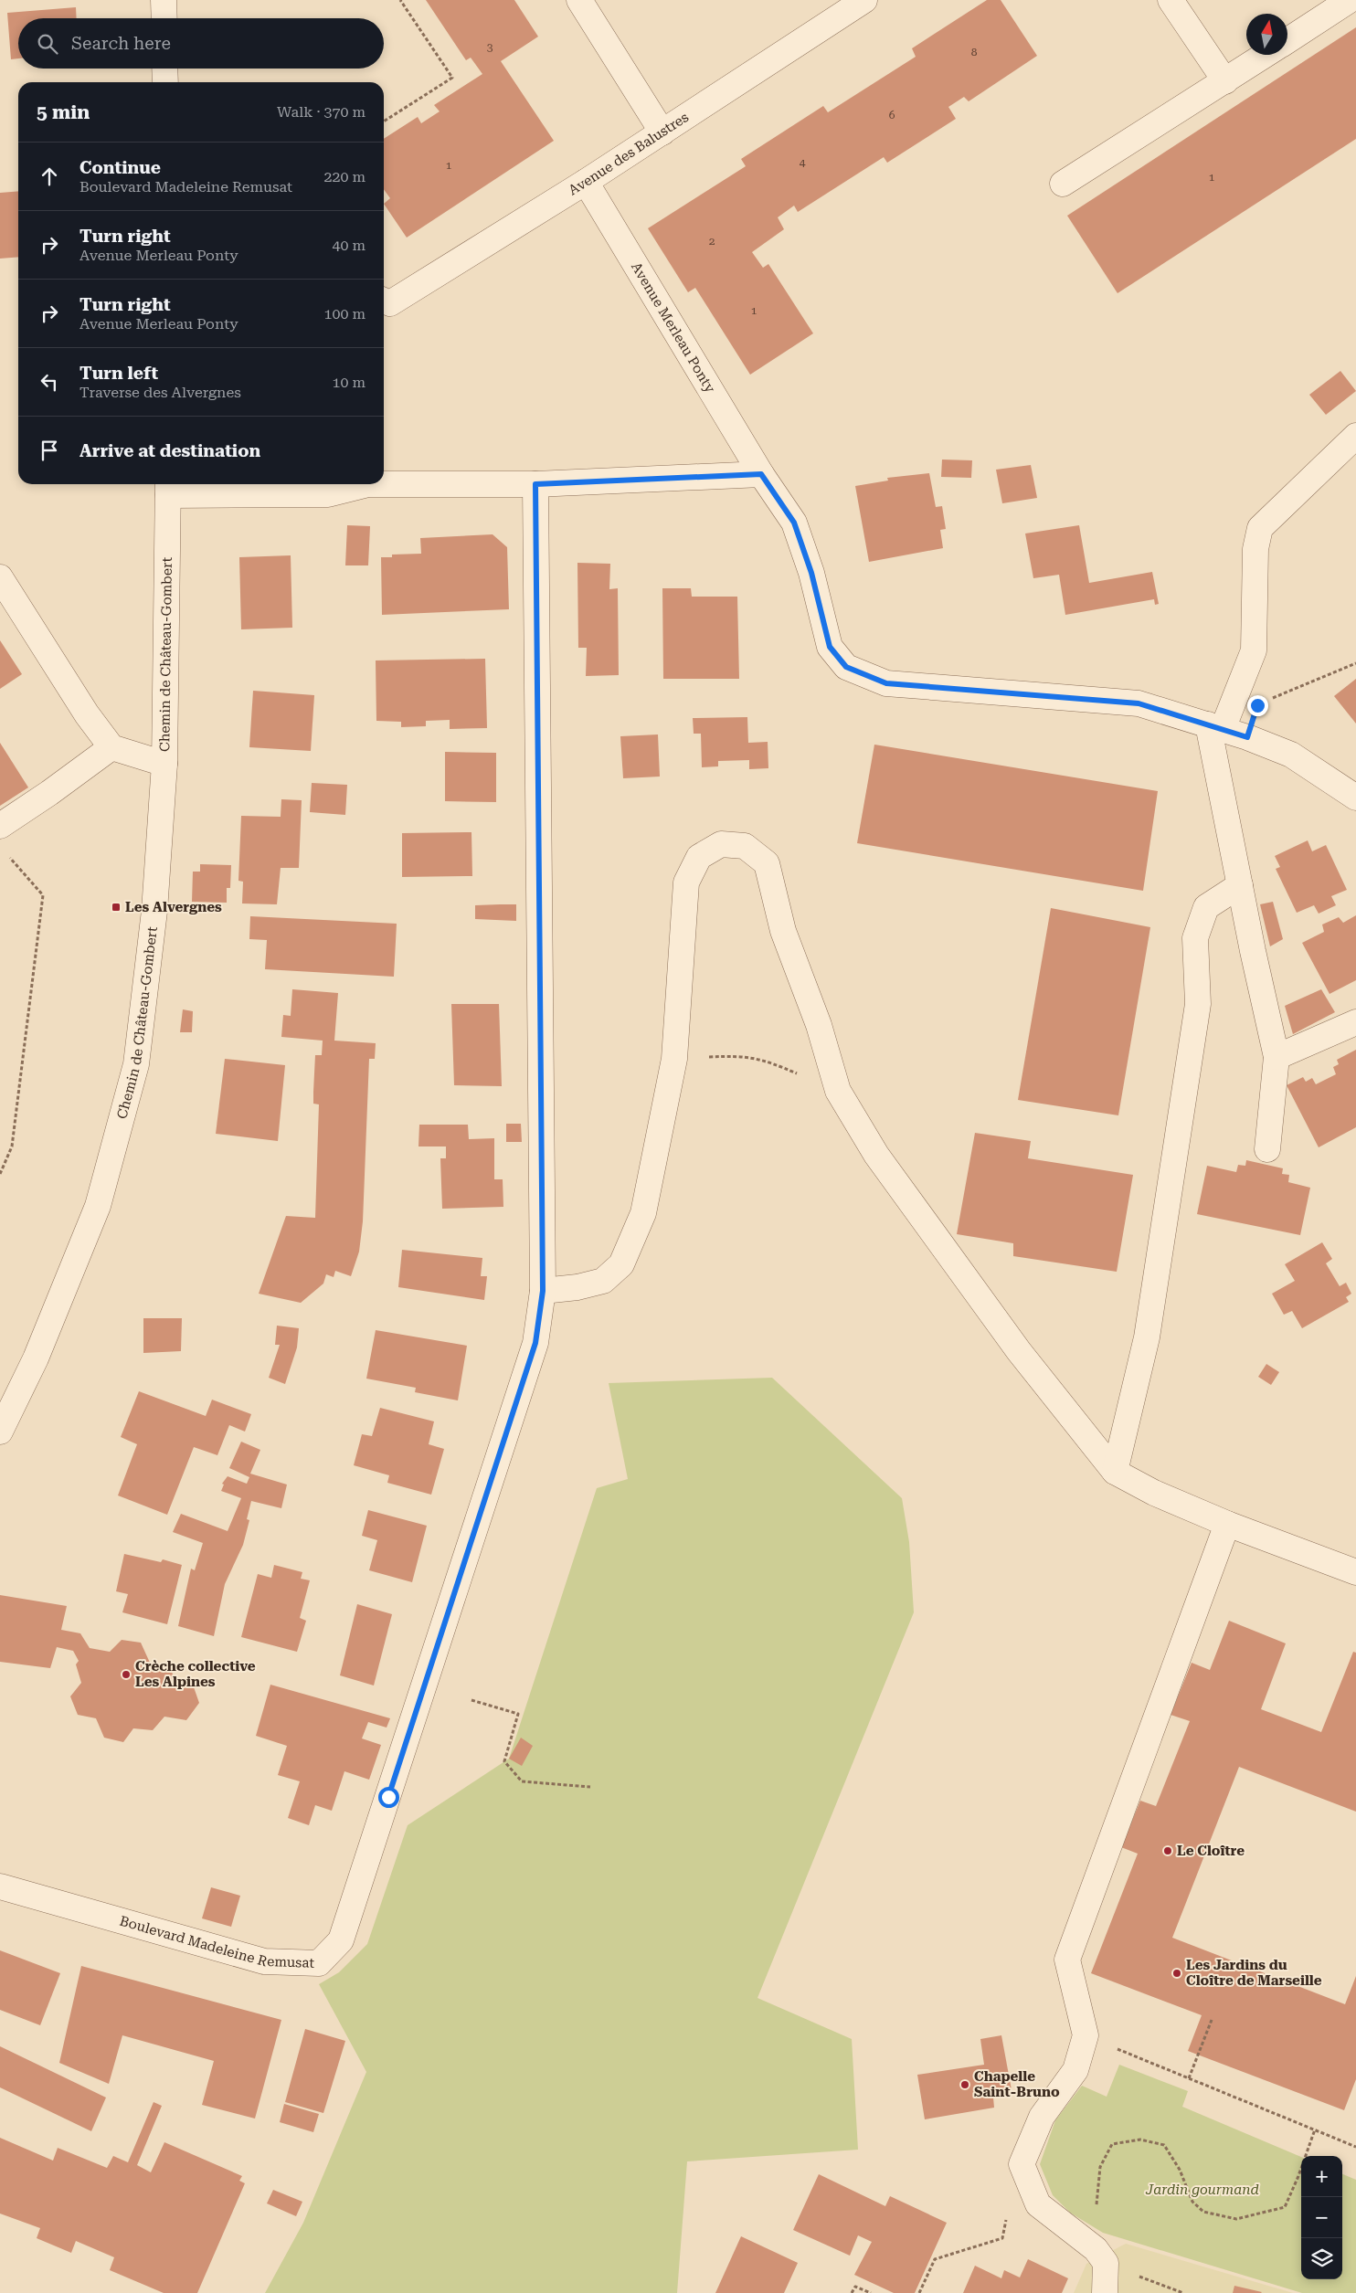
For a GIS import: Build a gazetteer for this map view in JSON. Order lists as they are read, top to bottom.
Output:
{
  "streets": {
    "street": [
      "Avenue des Balustres",
      "Avenue Merleau Ponty",
      "Chemin de Château-Gombert",
      "Boulevard Madeleine Remusat"
    ]
  },
  "crossings": [
    ["Avenue des Balustres", "Avenue Merleau Ponty"]
  ],
  "parks": ["Jardin gourmand"],
  "places": {
    "transit": ["Les Alvergnes"],
    "other": [
      "Crèche collective Les Alpines",
      "Le Cloître",
      "Les Jardins du Cloître de Marseille",
      "Chapelle Saint-Bruno"
    ]
  },
  "house_numbers": [
    "3",
    "8",
    "6",
    "4",
    "1",
    "1",
    "2",
    "1"
  ],
  "north": "top",
  "page": {
    "search": "Search here",
    "heading": ["5 min", "Walk · 370 m"],
    "list": [
      ["Continue", "Boulevard Madeleine Remusat", "220 m"],
      ["Turn right", "Avenue Merleau Ponty", "40 m"],
      ["Turn right", "Avenue Merleau Ponty", "100 m"],
      ["Turn left", "Traverse des Alvergnes", "10 m"],
      "Arrive at destination"
    ],
    "map_buttons": ["+", "−"]
  }
}
